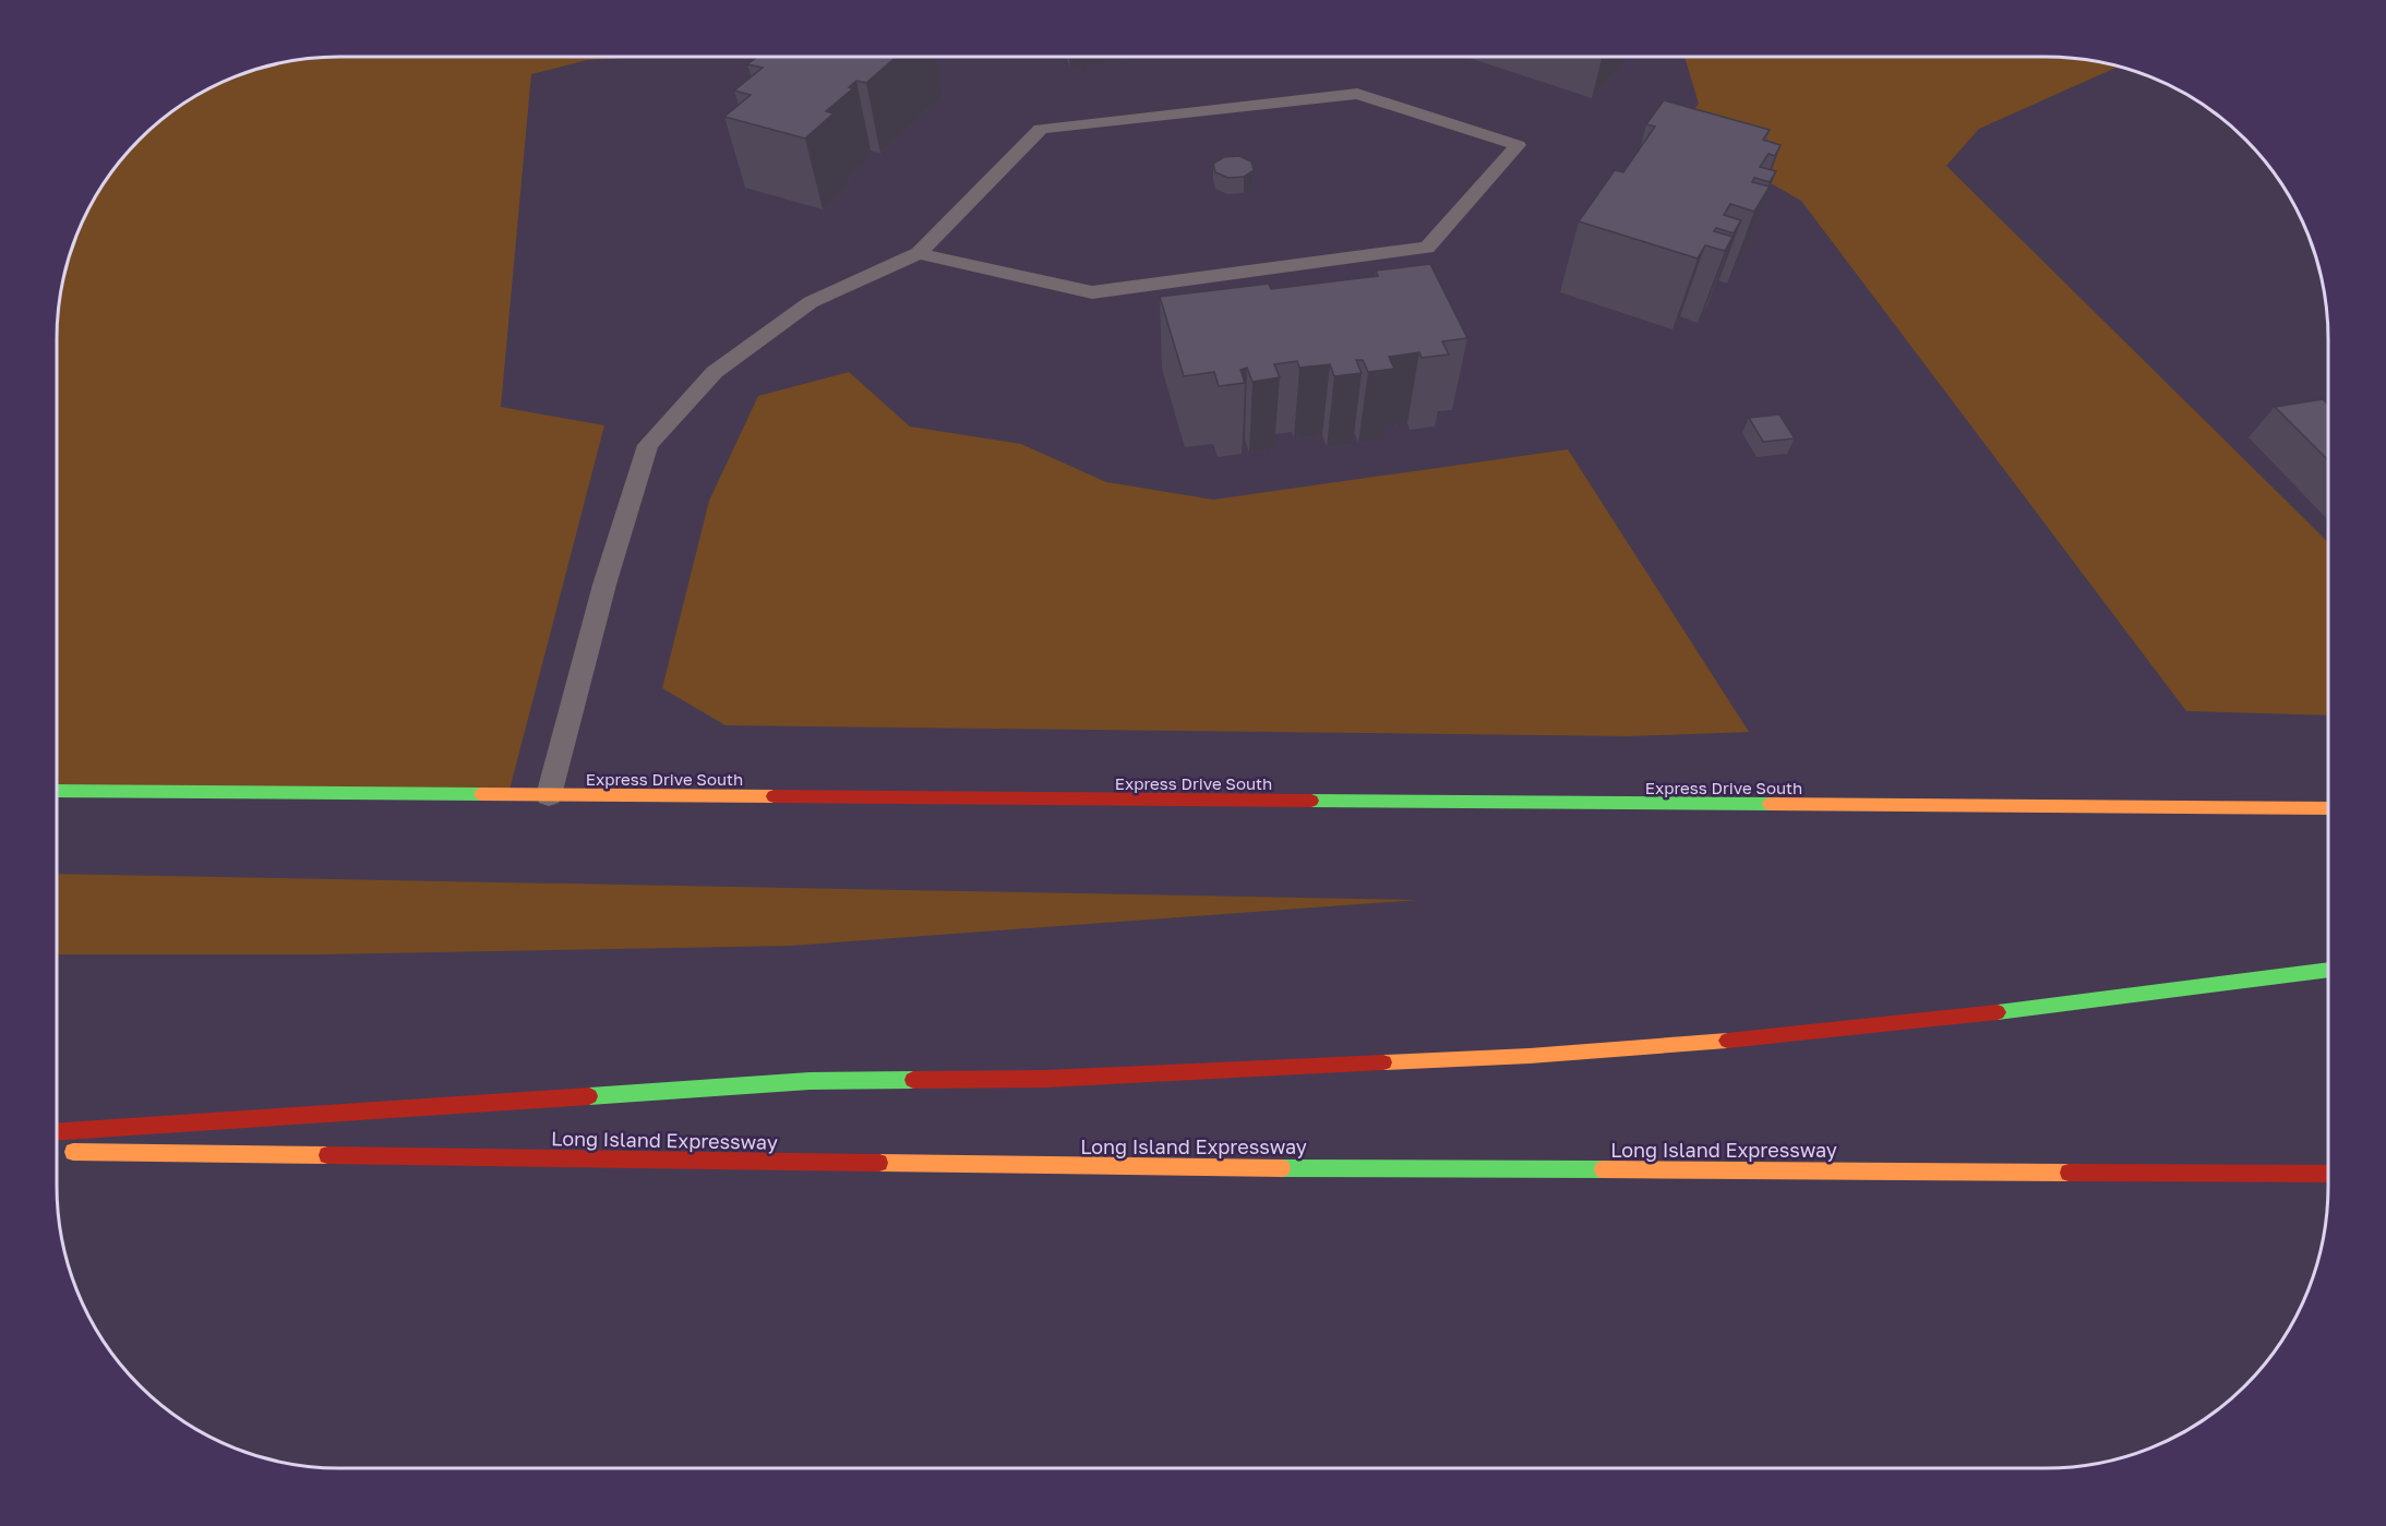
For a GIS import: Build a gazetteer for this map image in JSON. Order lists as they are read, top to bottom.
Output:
{
  "streets": {
    "main road": ["Express Drive South", "Long Island Expressway"]
  }
}
